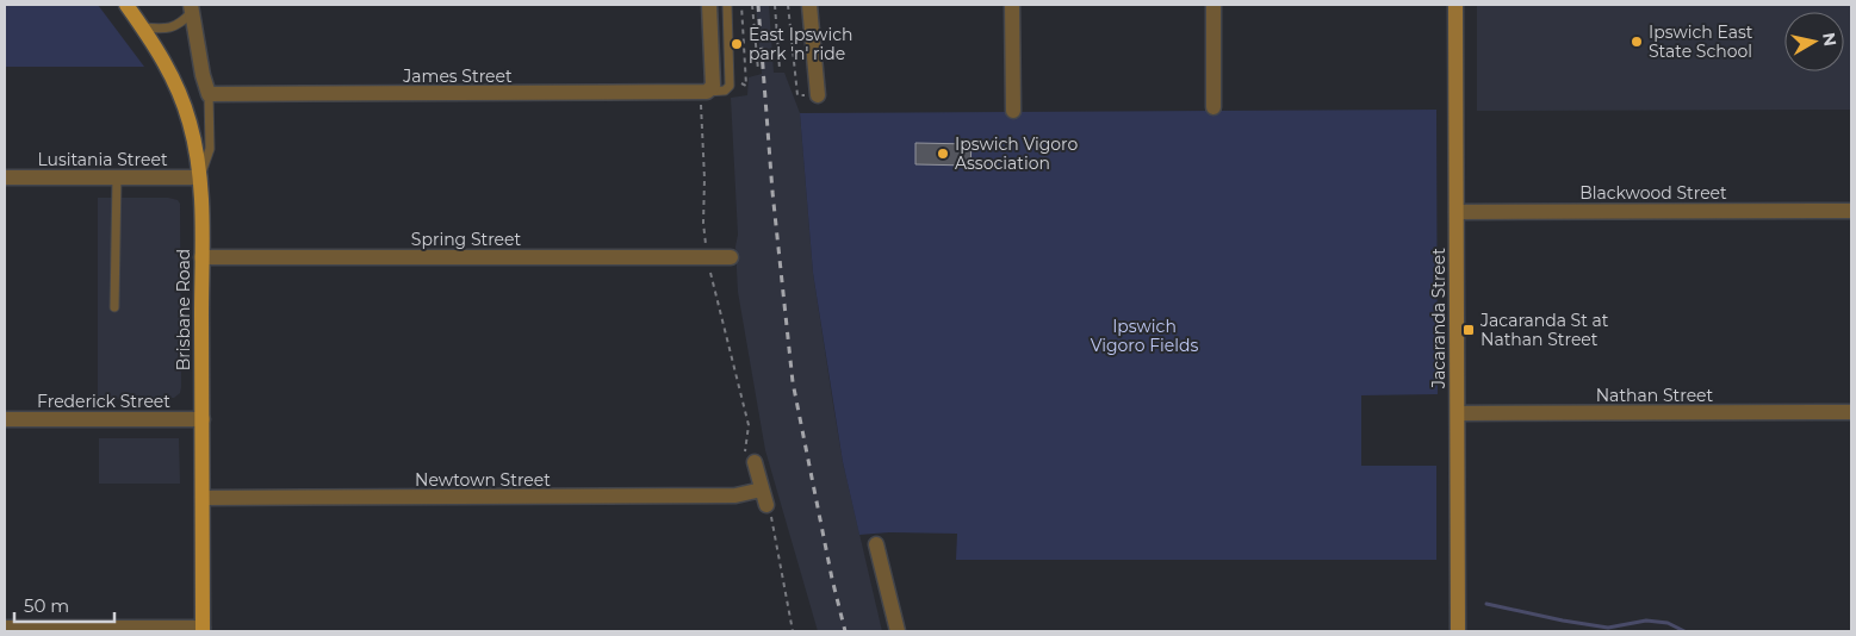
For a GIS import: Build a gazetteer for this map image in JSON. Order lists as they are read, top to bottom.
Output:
{
  "streets": {
    "main road": ["Brisbane Road"],
    "street": [
      "James Street",
      "Lusitania Street",
      "Blackwood Street",
      "Spring Street",
      "Jacaranda Street",
      "Nathan Street",
      "Frederick Street",
      "Newtown Street"
    ]
  },
  "crossings": [
    ["Lusitania Street", "Brisbane Road"],
    ["Blackwood Street", "Jacaranda Street"],
    ["Spring Street", "Brisbane Road"],
    ["Brisbane Road", "Frederick Street"],
    ["Brisbane Road", "Newtown Street"],
    ["Jacaranda Street", "Nathan Street"]
  ],
  "parks": ["Ipswich Vigoro Fields"],
  "places": {
    "other": ["Ipswich East State School", "East Ipswich park 'n' ride", "Ipswich Vigoro Association"],
    "transit": ["Jacaranda St at Nathan Street"]
  },
  "scale_bar": "50 m",
  "north": "right"
}
